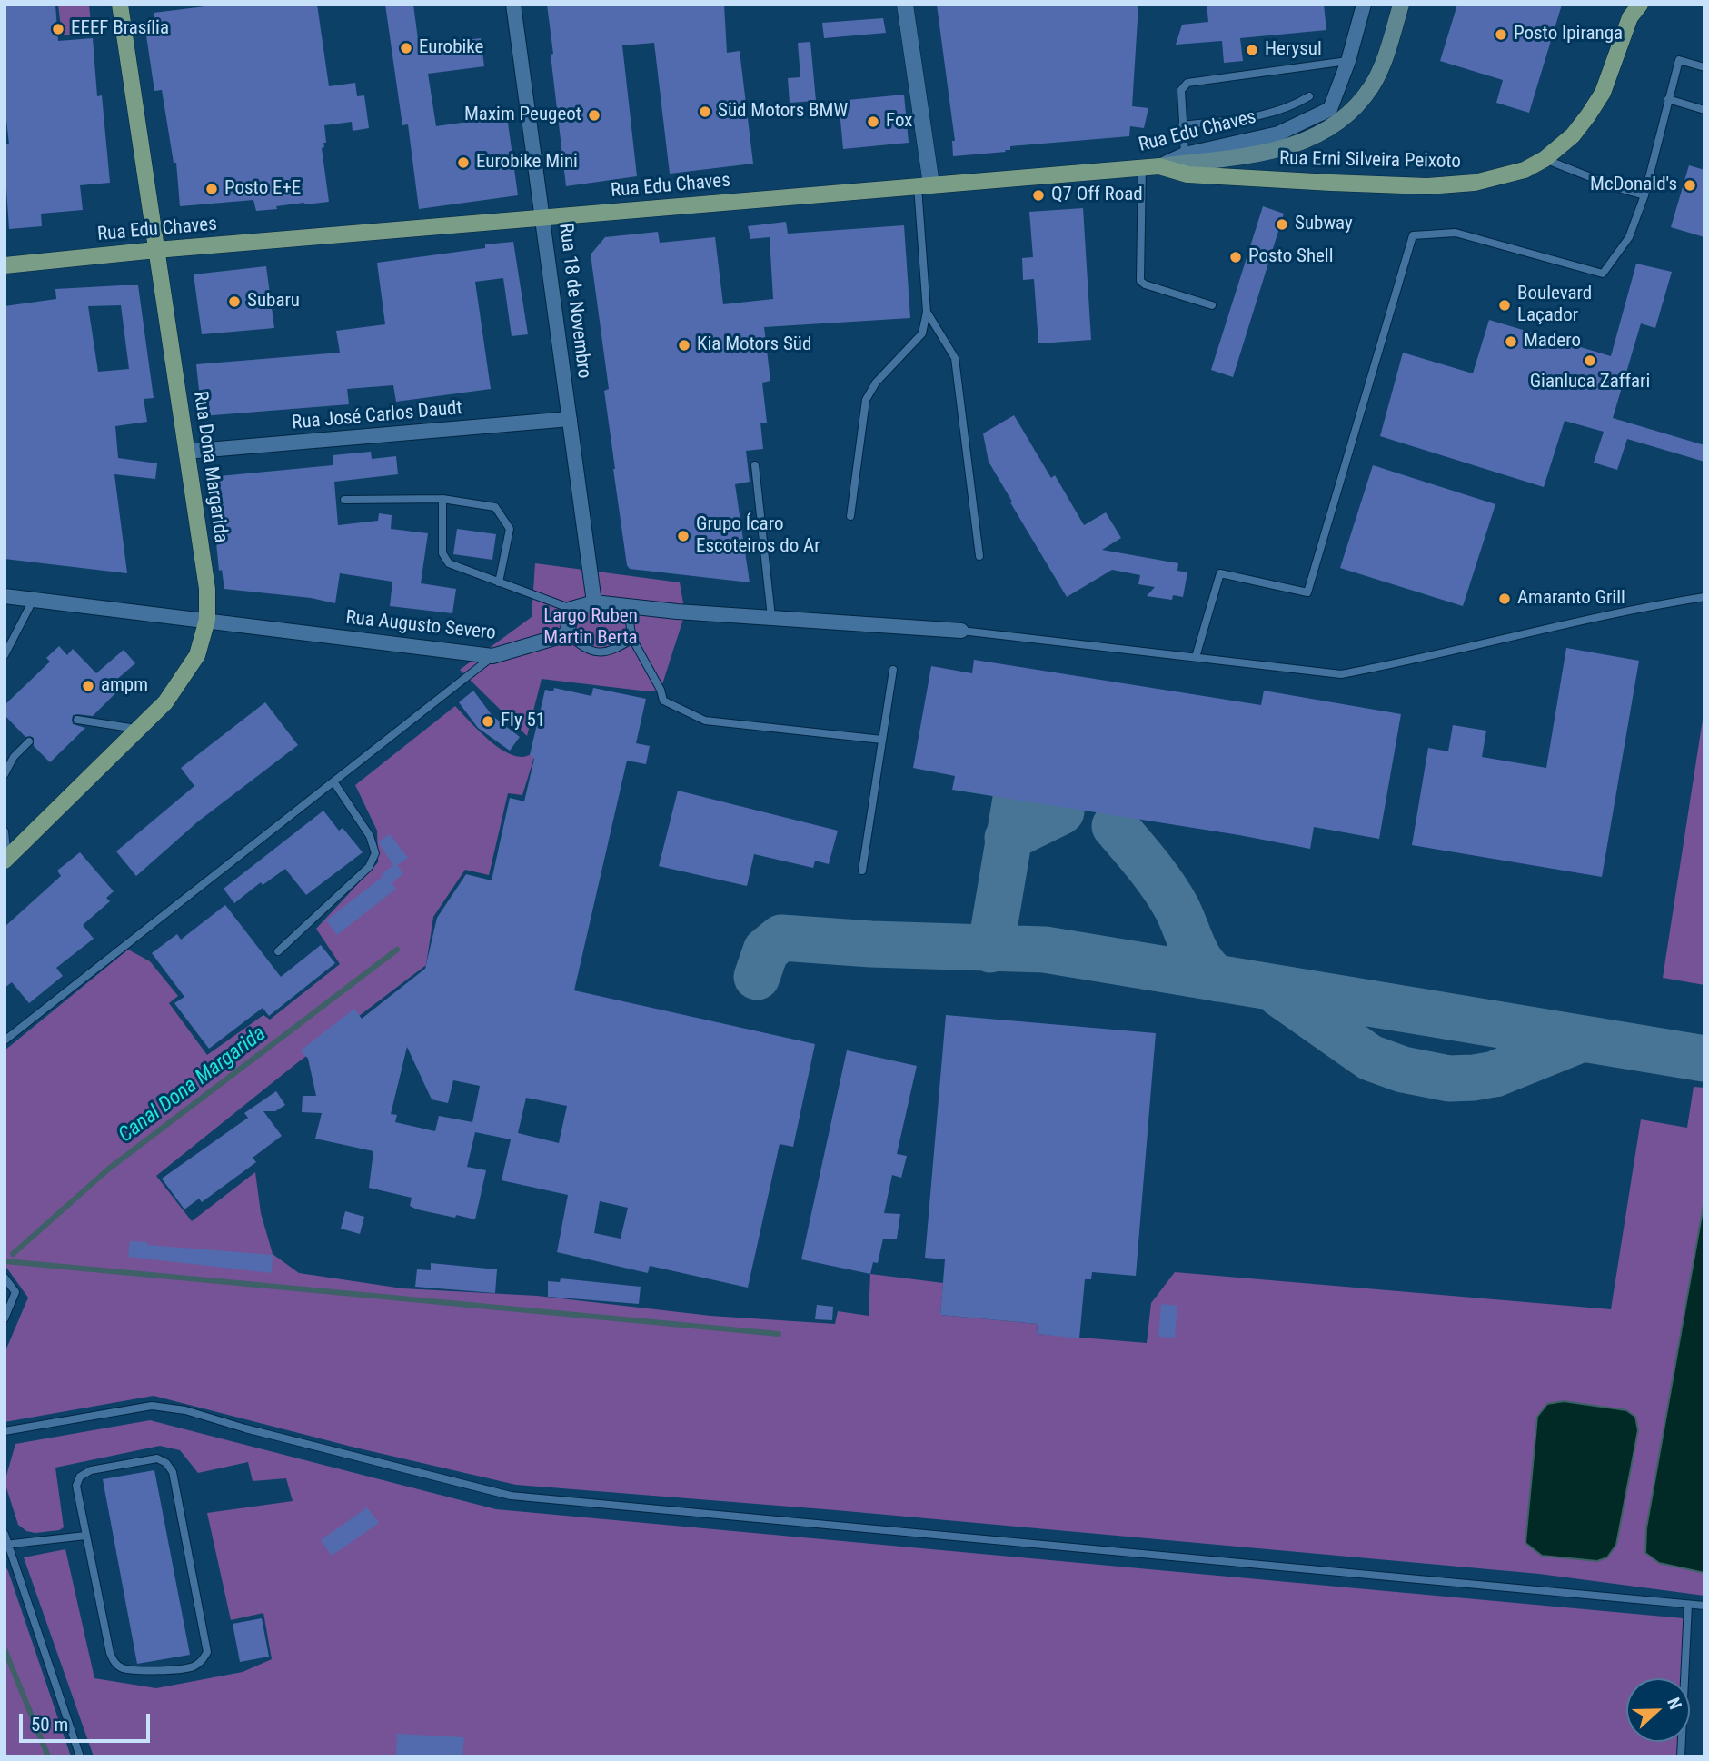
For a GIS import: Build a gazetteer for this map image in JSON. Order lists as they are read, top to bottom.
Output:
{
  "streets": {
    "main road": ["Rua Edu Chaves", "Rua Erni Silveira Peixoto", "Rua Dona Margarida"],
    "street": ["Rua 18 de Novembro", "Rua José Carlos Daudt", "Rua Augusto Severo"]
  },
  "crossings": [
    ["Rua Edu Chaves", "Rua Erni Silveira Peixoto"],
    ["Rua Edu Chaves", "Rua 18 de Novembro"],
    ["Rua Edu Chaves", "Rua Dona Margarida"],
    ["Rua 18 de Novembro", "Rua José Carlos Daudt"],
    ["Rua 18 de Novembro", "Rua Augusto Severo"],
    ["Rua José Carlos Daudt", "Rua Dona Margarida"],
    ["Rua Dona Margarida", "Rua Augusto Severo"]
  ],
  "water": ["Canal Dona Margarida"],
  "parks": ["Largo Ruben Martin Berta"],
  "places": [
    "EEEF Brasília",
    "Posto Ipiranga",
    "Eurobike",
    "Herysul",
    "Süd Motors BMW",
    "Maxim Peugeot",
    "Fox",
    "Eurobike Mini",
    "McDonald's",
    "Posto E+E",
    "Q7 Off Road",
    "Subway",
    "Posto Shell",
    "Subaru",
    "Boulevard Laçador",
    "Madero",
    "Kia Motors Süd",
    "Gianluca Zaffari",
    "Grupo Ícaro Escoteiros do Ar",
    "Amaranto Grill",
    "ampm",
    "Fly 51"
  ],
  "scale_bar": "50 m",
  "north": "right"
}
